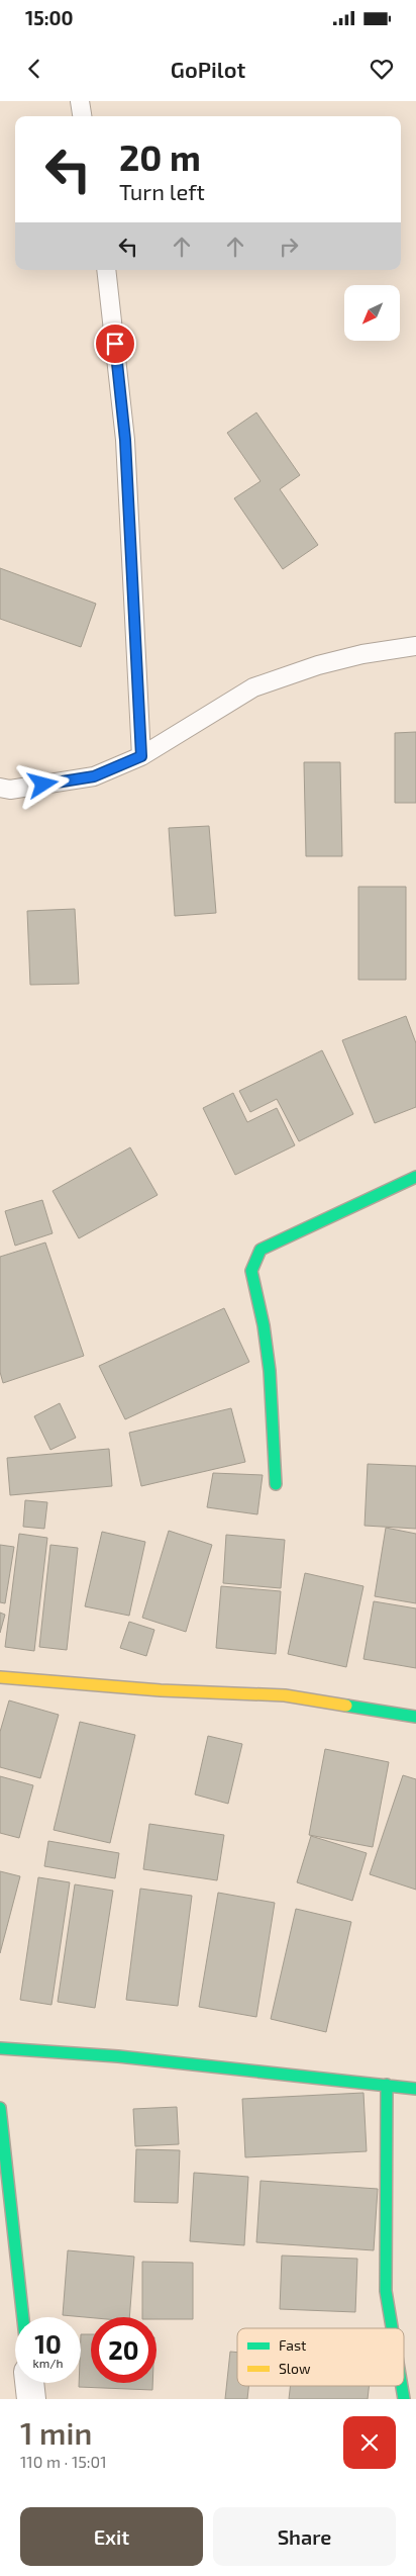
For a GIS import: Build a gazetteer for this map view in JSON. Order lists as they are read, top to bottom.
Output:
{
  "legend": ["Fast", "Slow"],
  "north": "bottom left",
  "page": {
    "status": "15:00",
    "header": "GoPilot",
    "turn": ["20 m", "Turn left"],
    "speed": "10 km/h",
    "limit": "20",
    "heading": ["1 min", "110 m · 15:01"],
    "buttons": ["Exit", "Share"]
  }
}
